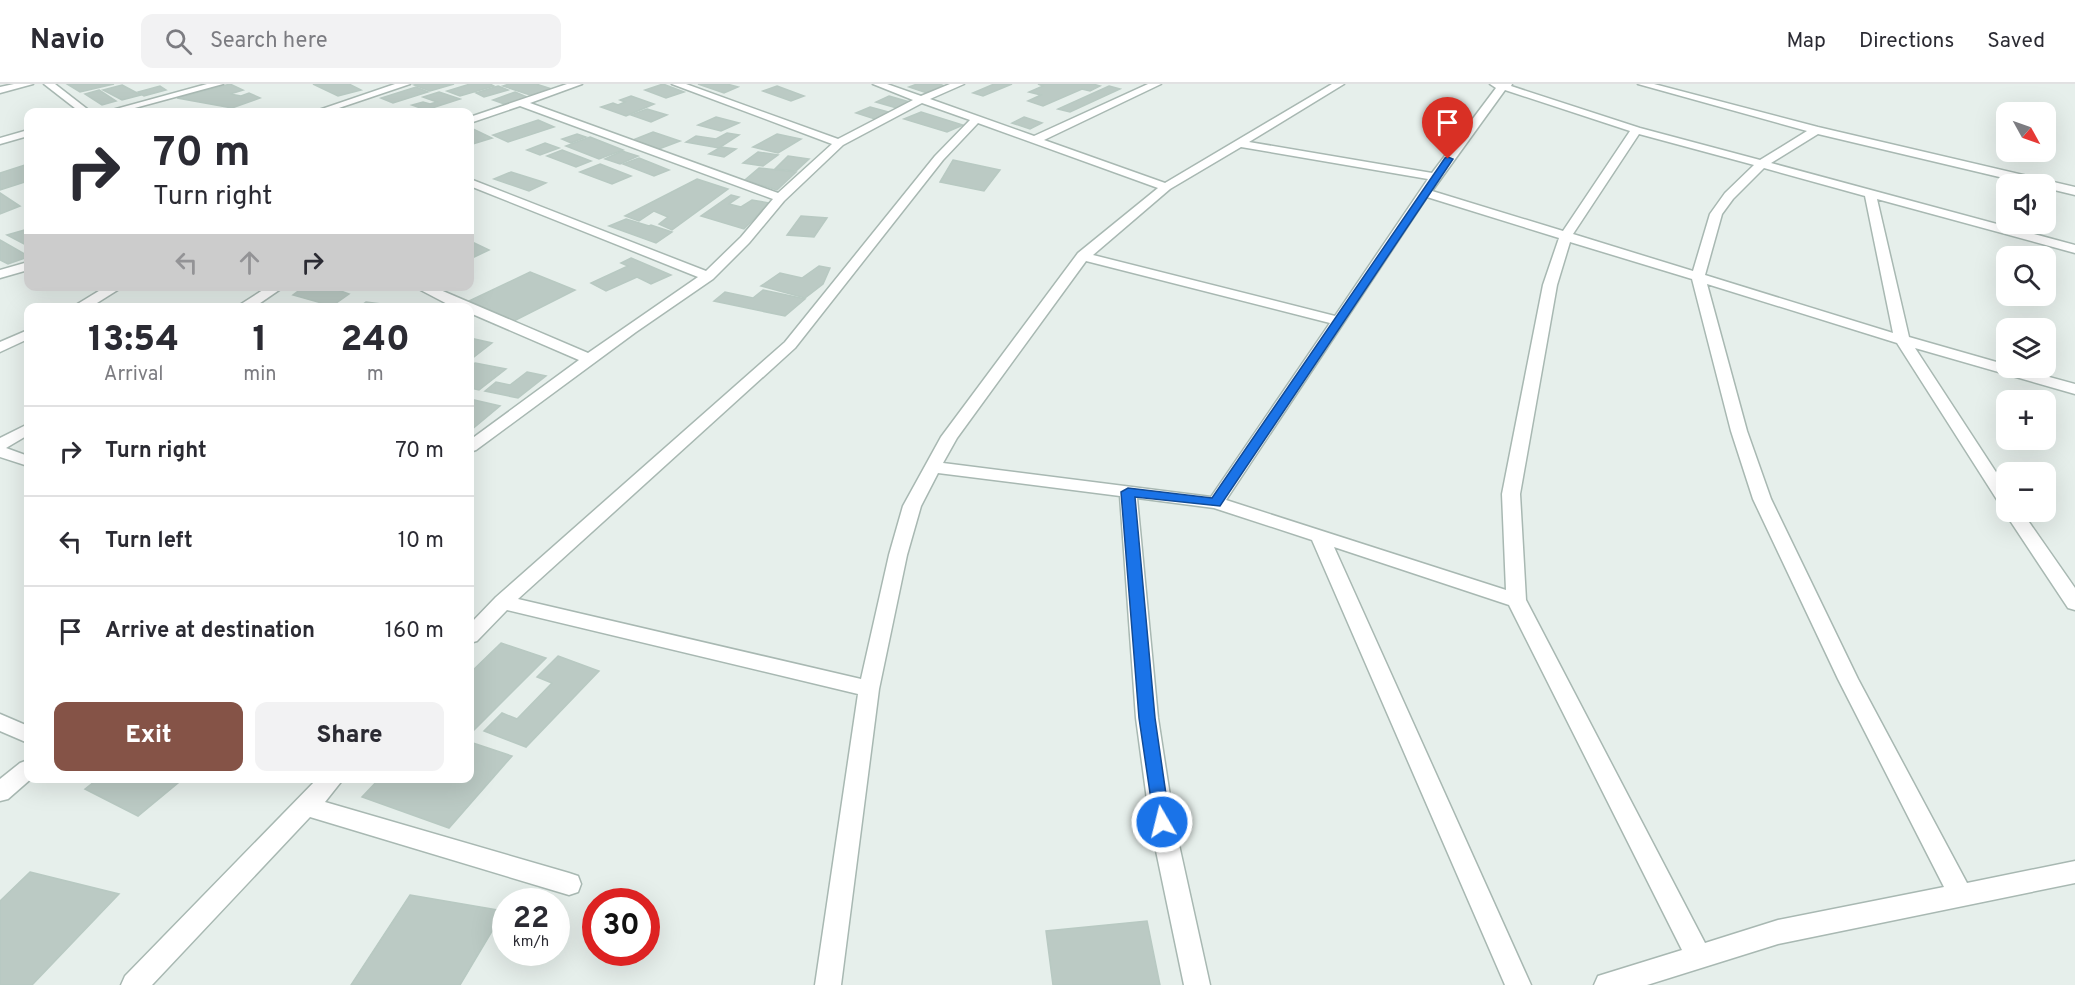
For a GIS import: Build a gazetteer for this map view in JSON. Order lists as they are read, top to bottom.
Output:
{
  "north": "bottom right",
  "page": {
    "header": "Navio",
    "search": "Search here",
    "nav": ["Map", "Directions", "Saved"],
    "map_buttons": ["+", "−"],
    "turn": ["70 m", "Turn right"],
    "eta": [
      "13:54",
      "Arrival",
      "1",
      "min",
      "240",
      "m"
    ],
    "list": [
      {
        "name": "Turn right",
        "value": "70 m"
      },
      {
        "name": "Turn left",
        "value": "10 m"
      },
      {
        "name": "Arrive at destination",
        "value": "160 m"
      }
    ],
    "buttons": ["Exit", "Share"],
    "speed": "22 km/h",
    "limit": "30"
  }
}
